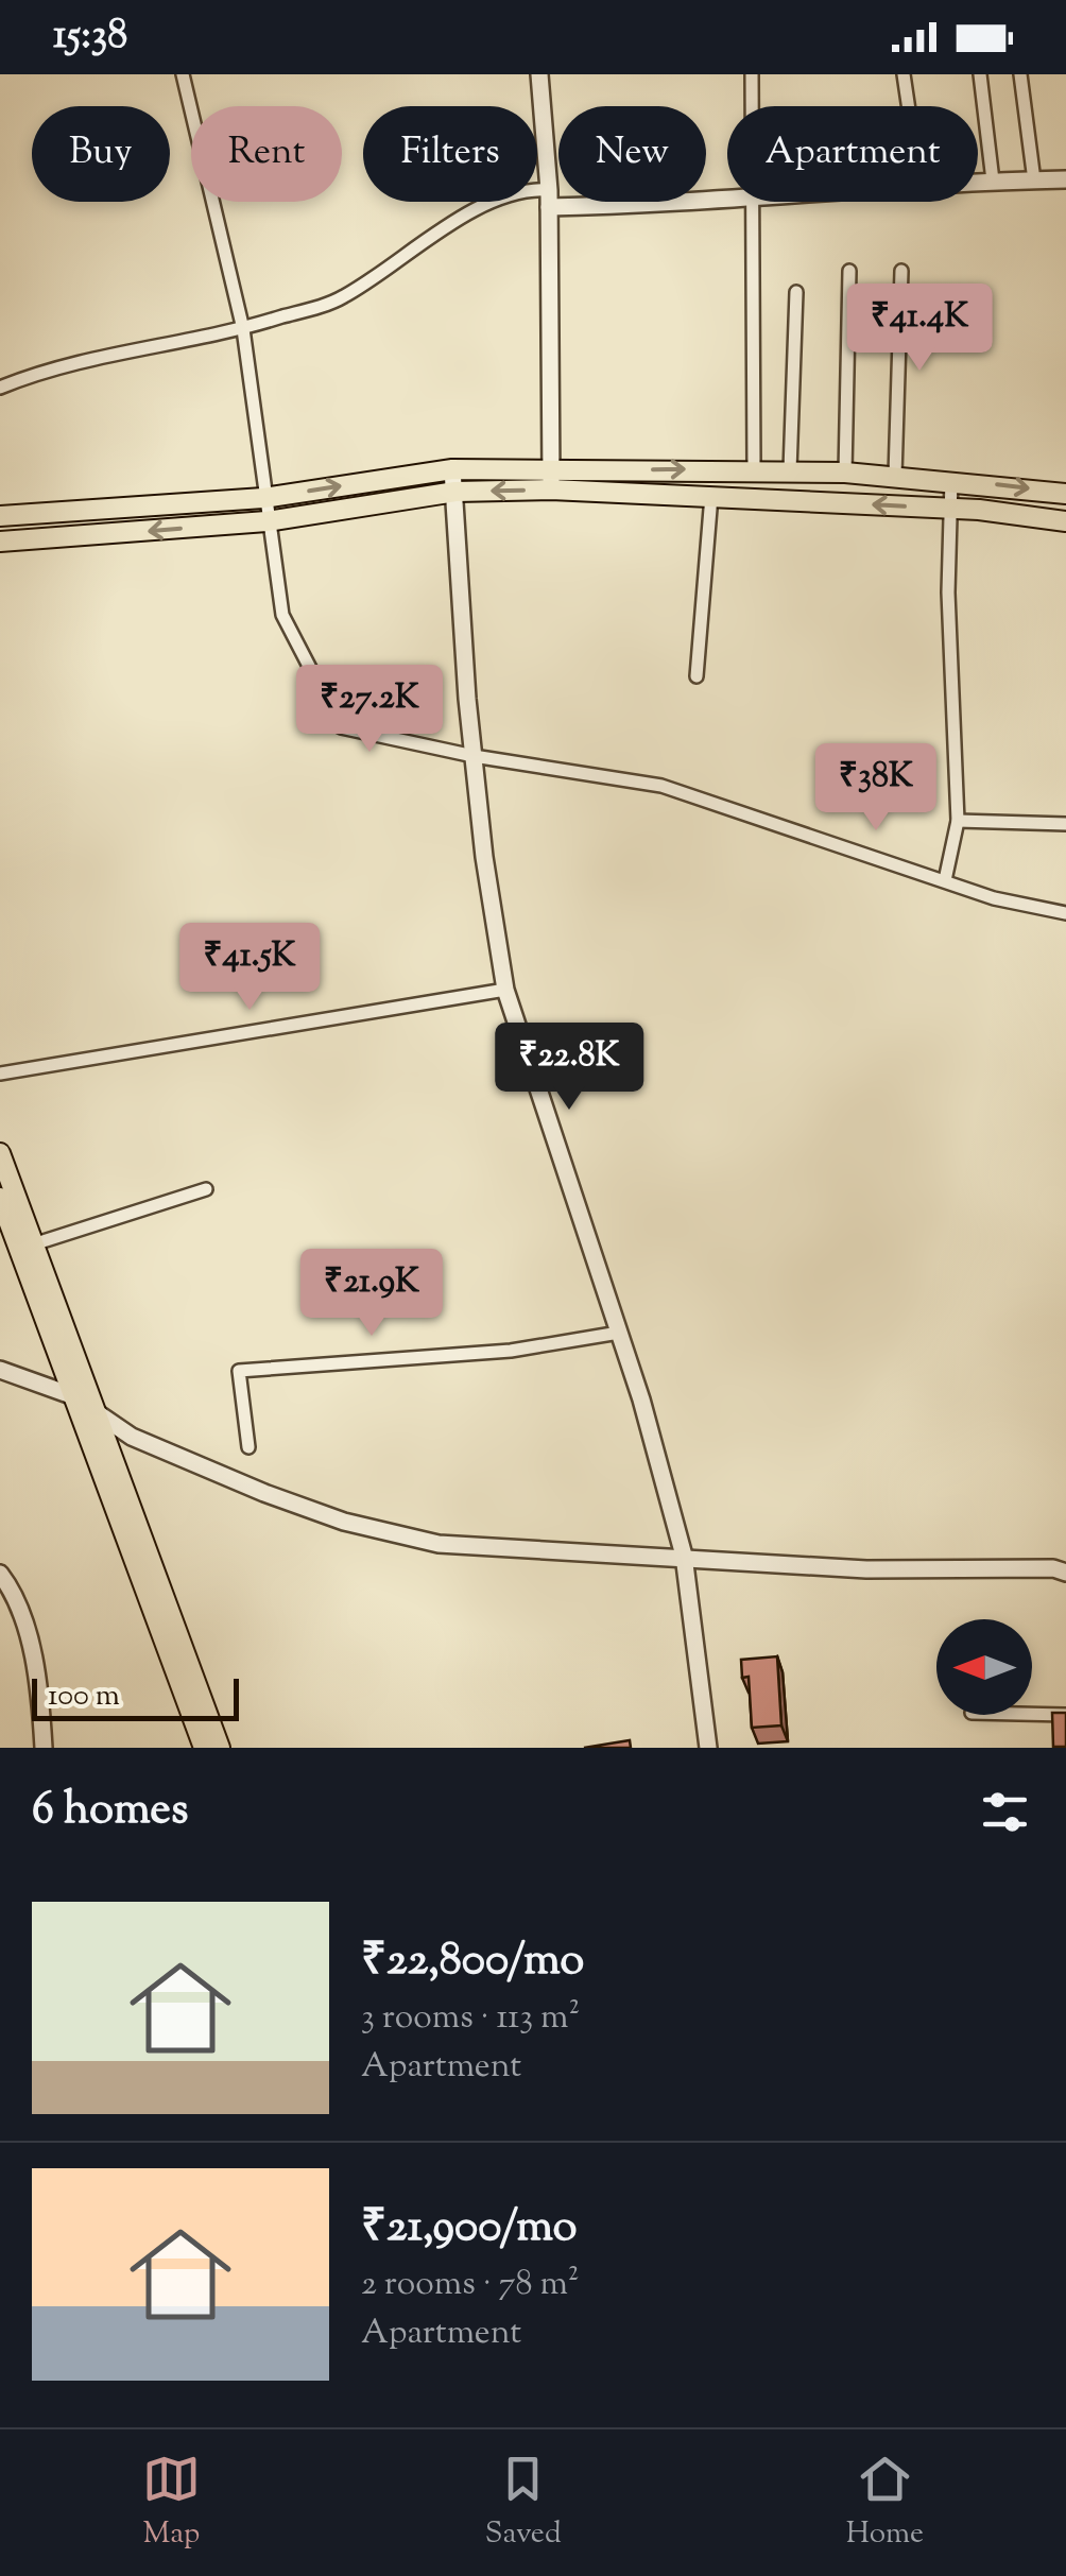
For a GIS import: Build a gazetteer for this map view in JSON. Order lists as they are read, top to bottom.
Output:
{
  "scale_bar": "100 m",
  "north": "left",
  "page": {
    "status": "15:38",
    "chip": [
      "Buy",
      "Rent",
      "Filters",
      "New",
      "Apartment"
    ],
    "price": [
      "₹41.4K",
      "₹27.2K",
      "₹38K",
      "₹41.5K",
      "₹22.8K",
      "₹21.9K"
    ],
    "scale": "100 m",
    "heading": "6 homes",
    "list": [
      {
        "name": "₹22,800/mo",
        "note": "3 rooms · 113 m² · Apartment"
      },
      {
        "name": "₹21,900/mo",
        "note": "2 rooms · 78 m² · Apartment"
      }
    ],
    "tabs": ["Map", "Saved", "Home"]
  }
}
